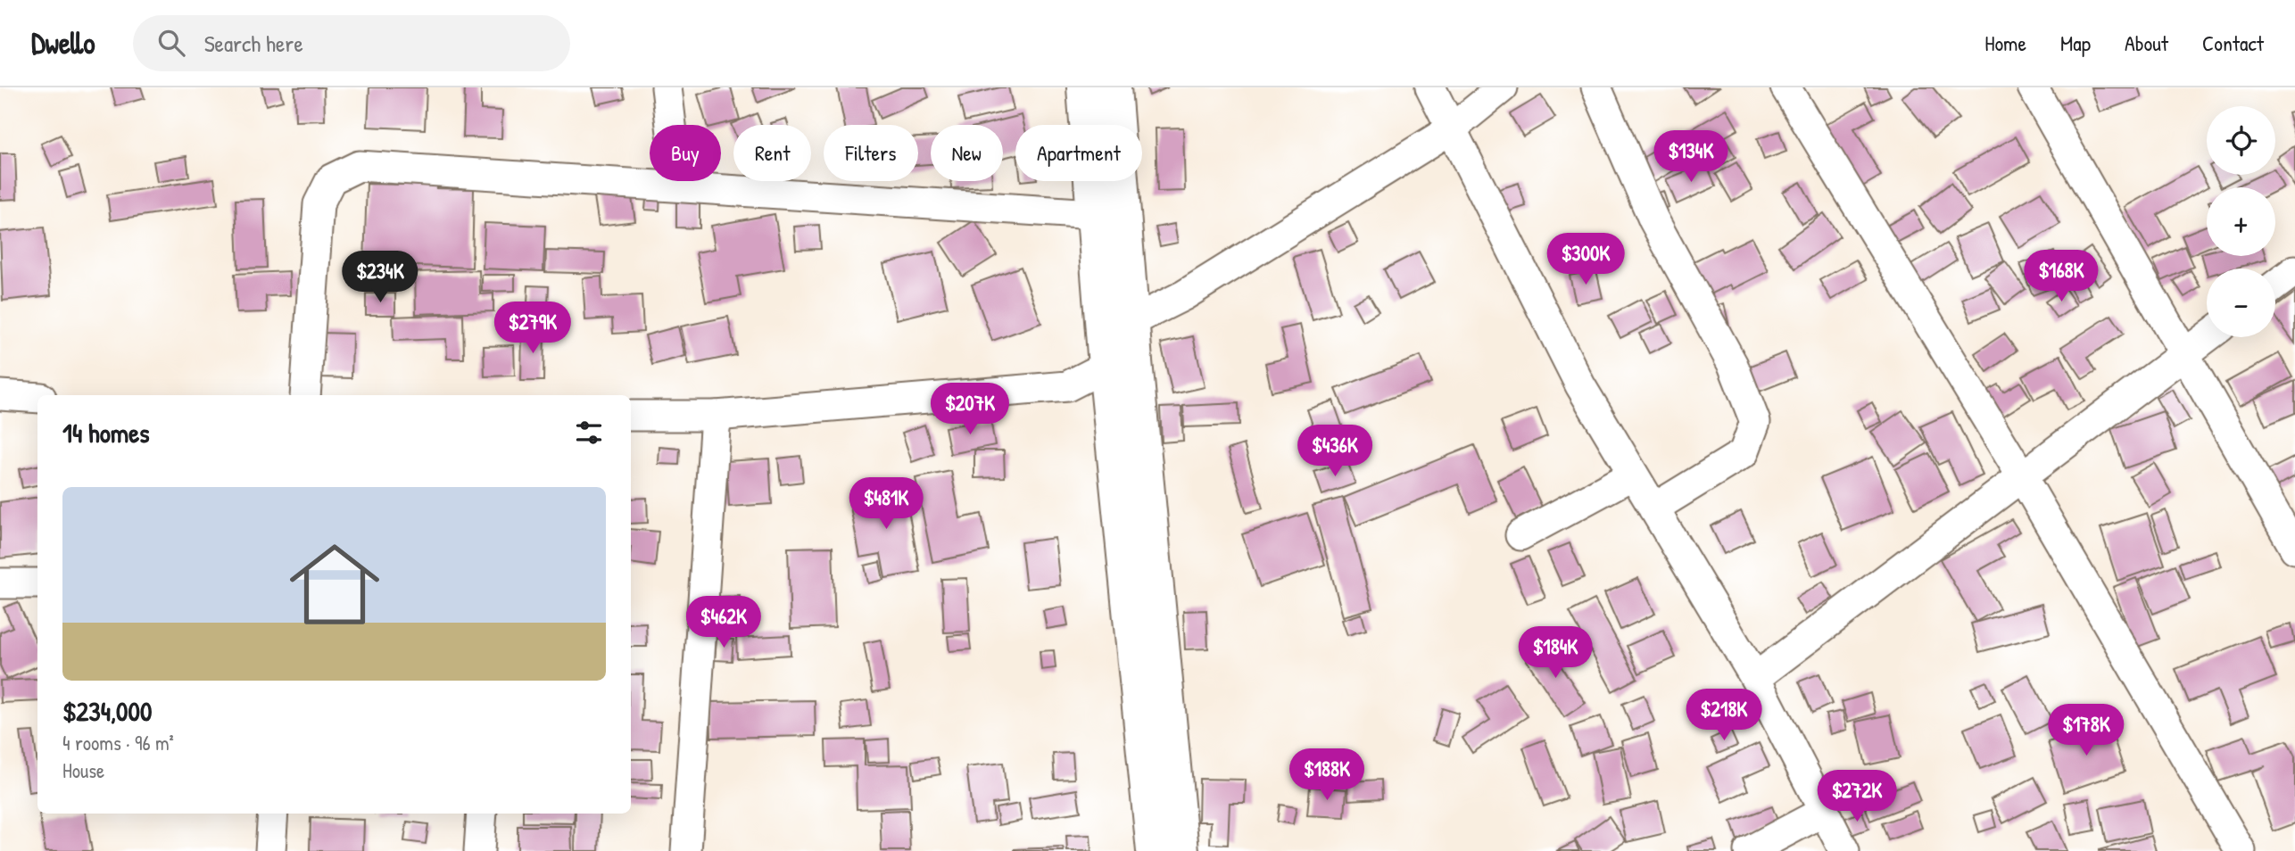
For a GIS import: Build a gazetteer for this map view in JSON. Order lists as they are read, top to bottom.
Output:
{
  "page": {
    "header": "Dwello",
    "search": "Search here",
    "nav": [
      "Home",
      "Map",
      "About",
      "Contact"
    ],
    "map_buttons": ["+", "−"],
    "chip": [
      "Buy",
      "Rent",
      "Filters",
      "New",
      "Apartment"
    ],
    "price": [
      "$134K",
      "$300K",
      "$168K",
      "$234K",
      "$279K",
      "$207K",
      "$436K",
      "$481K",
      "$462K",
      "$184K",
      "$218K",
      "$178K",
      "$188K",
      "$272K"
    ],
    "heading": "14 homes",
    "list": [
      {
        "name": "$234,000",
        "note": "4 rooms · 96 m² · House"
      }
    ]
  }
}
